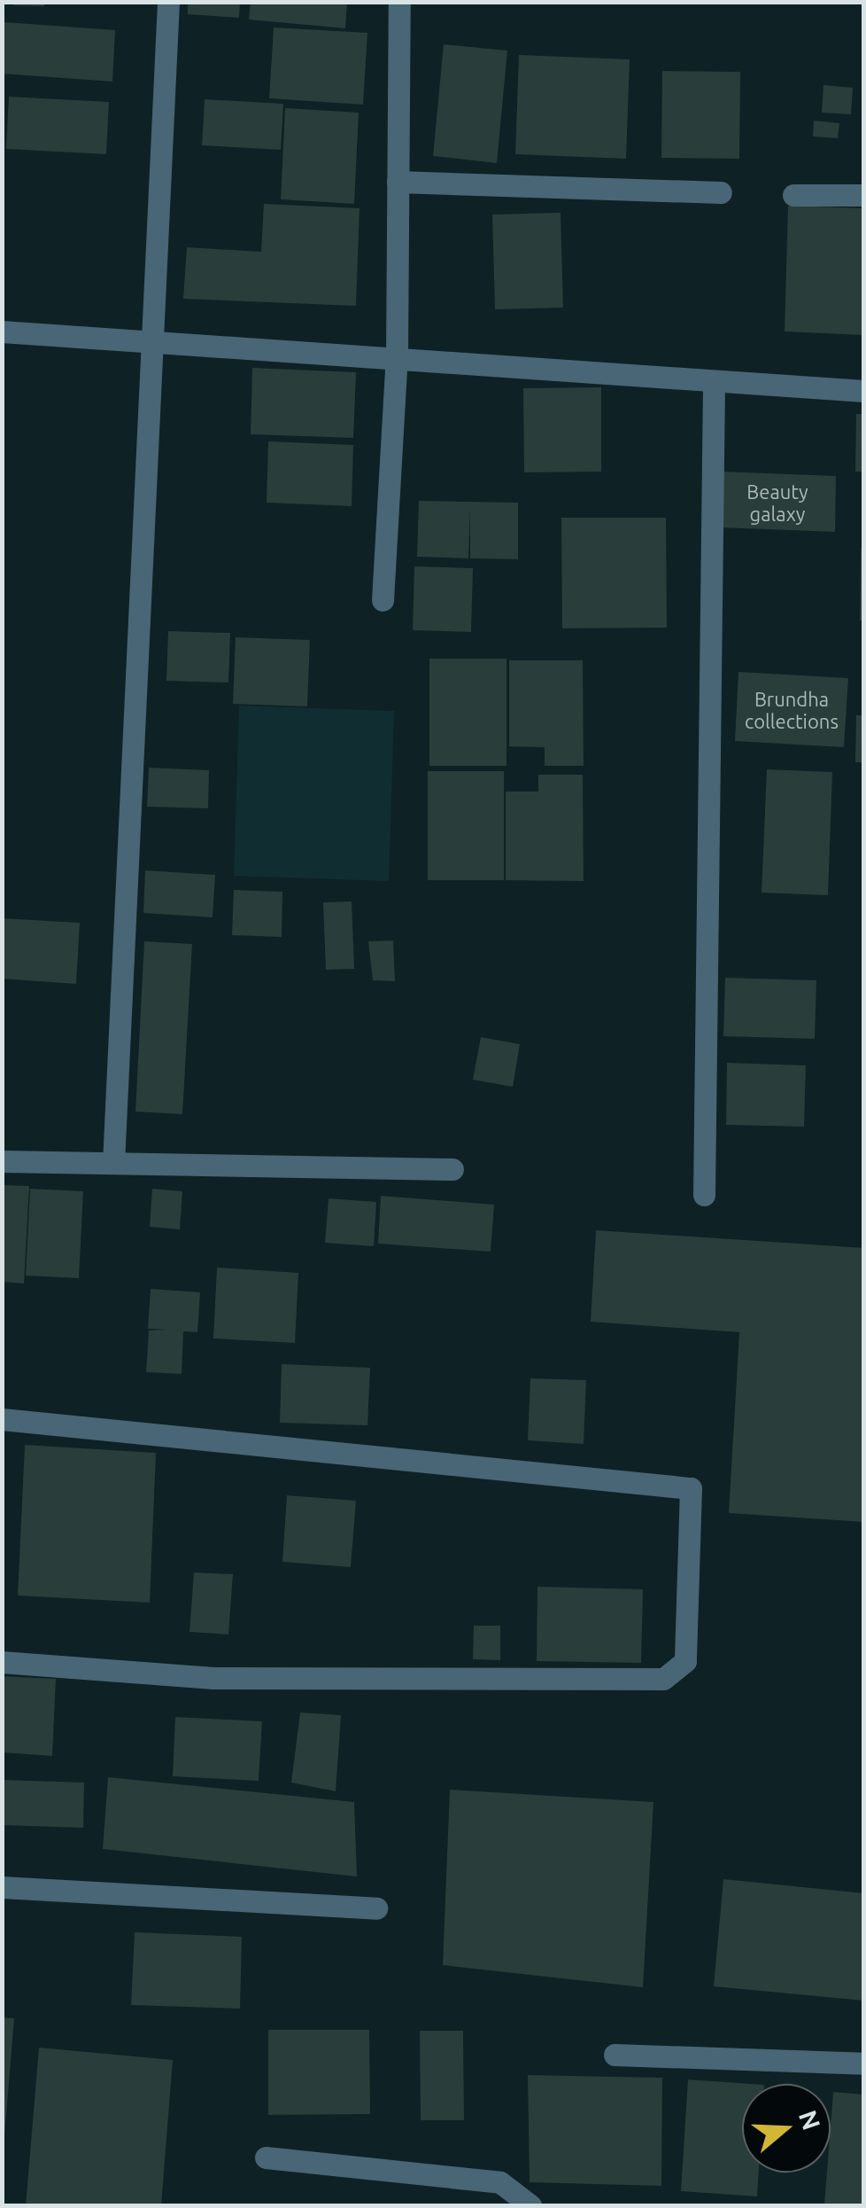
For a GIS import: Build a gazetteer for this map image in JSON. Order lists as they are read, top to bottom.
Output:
{
  "house_numbers": ["Beauty galaxy", "Brundha collections"],
  "north": "right"
}
